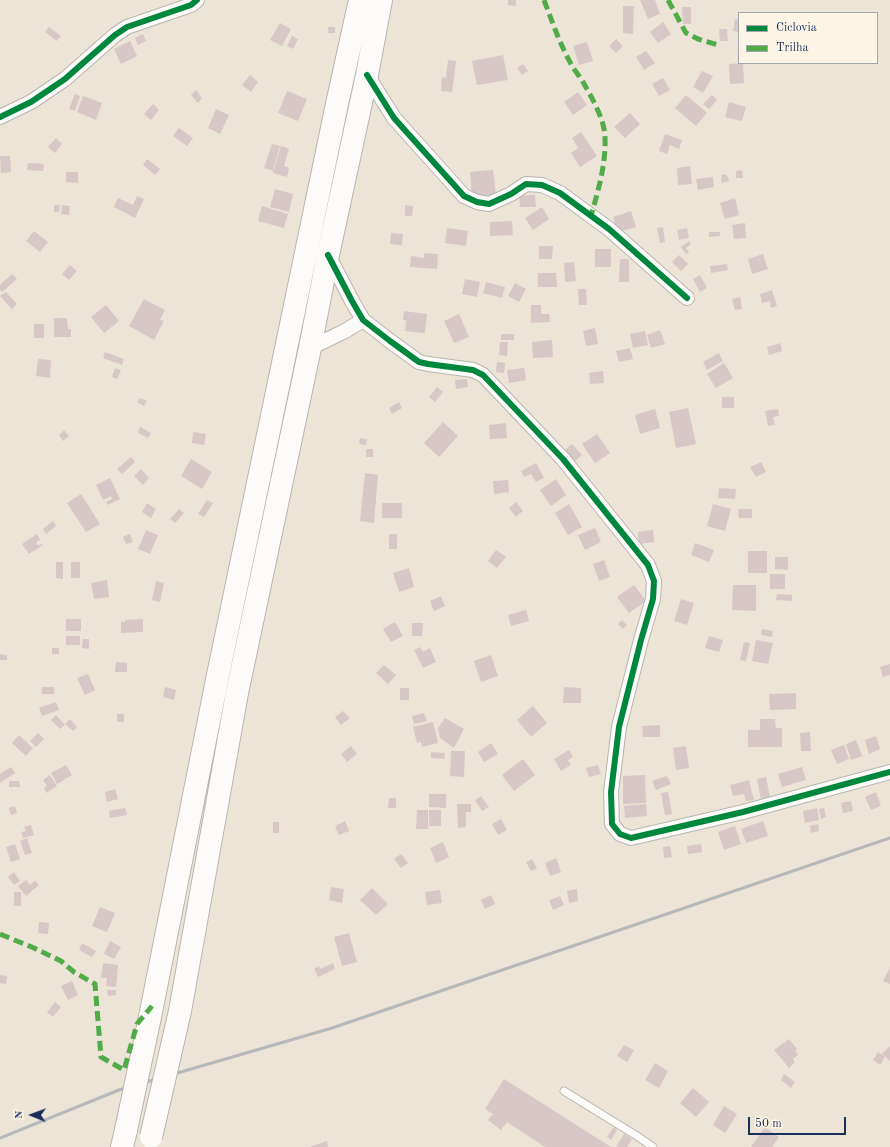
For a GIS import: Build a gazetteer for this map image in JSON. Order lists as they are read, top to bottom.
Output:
{
  "legend": ["Ciclovia", "Trilha"],
  "scale_bar": "50 m",
  "north": "left"
}
